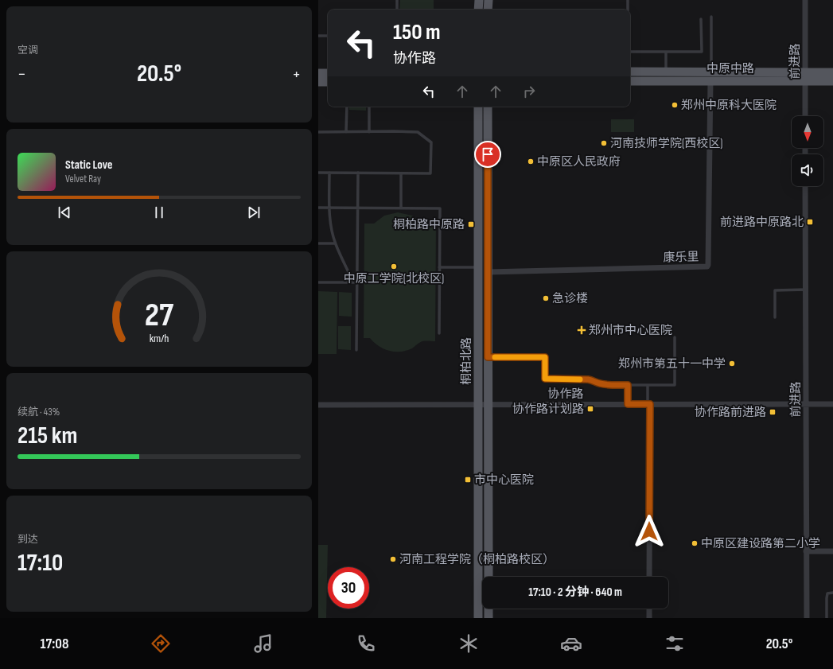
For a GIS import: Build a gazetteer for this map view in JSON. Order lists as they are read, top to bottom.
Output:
{
  "streets": {
    "main road": ["中原中路", "桐柏北路"],
    "street": ["前进路", "康乐里", "协作路"]
  },
  "crossings": [
    ["前进路", "中原中路"],
    ["前进路", "协作路"],
    ["中原中路", "康乐里"],
    ["康乐里", "桐柏北路"],
    ["桐柏北路", "协作路"]
  ],
  "places": {
    "other": [
      "郑州中原科大医院",
      "河南技师学院(西校区)",
      "中原区人民政府",
      "中原工学院(北校区)",
      "急诊楼",
      "郑州市第五十一中学",
      "中原区建设路第二小学",
      "河南工程学院（桐柏路校区）"
    ],
    "transit": [
      "前进路中原路北",
      "桐柏路中原路",
      "协作路计划路",
      "协作路前进路",
      "市中心医院"
    ],
    "health": ["郑州市中心医院"]
  },
  "north": "bottom",
  "page": {
    "tile": [
      "空调",
      ["续航 · 43%", "215 km"],
      ["到达", "17:10"]
    ],
    "turn": ["150 m", "协作路"],
    "heat": ["−", "20.5°", "+"],
    "song": ["Static Love", "Velvet Ray"],
    "limit": "30",
    "trip": "17:10 · 2 分钟 · 640 m",
    "tabs": ["17:08", "20.5°"],
    "gauge": ["27", "km/h"]
  }
}
